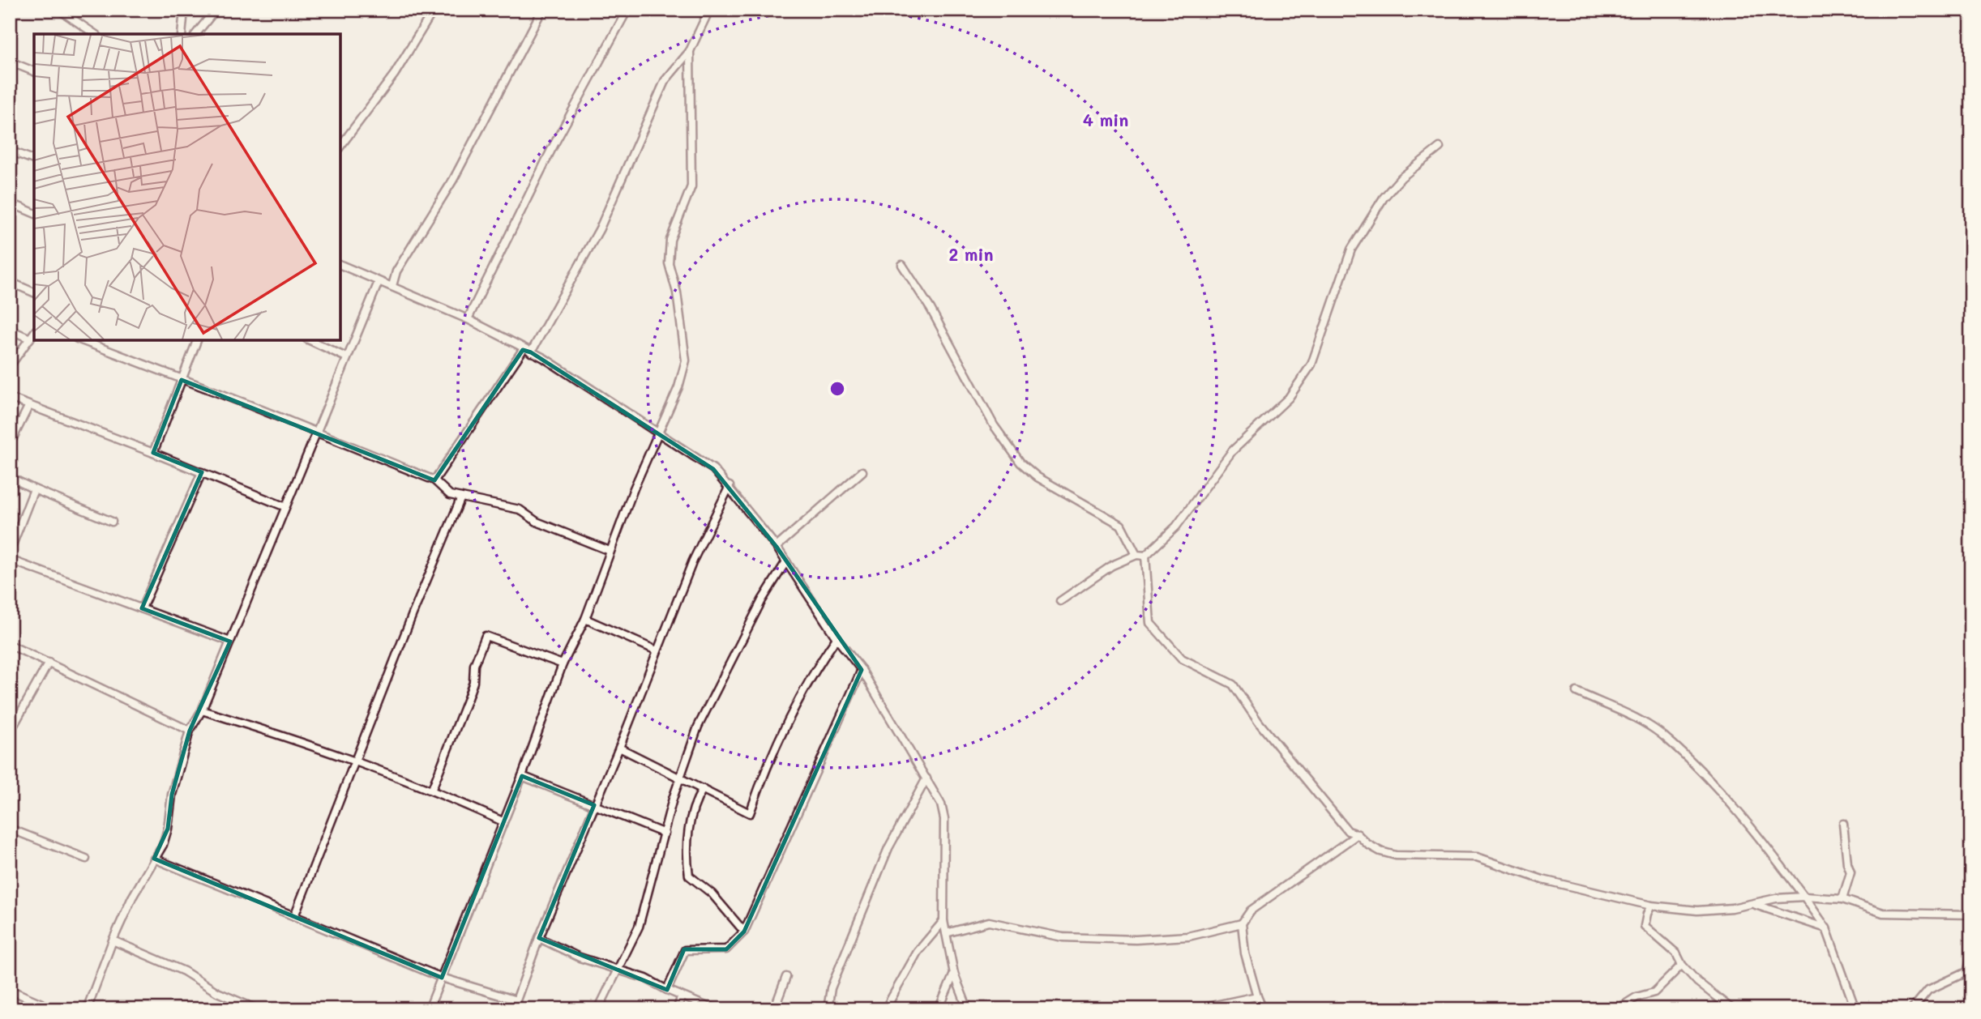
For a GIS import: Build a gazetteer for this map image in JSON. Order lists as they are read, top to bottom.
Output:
{
  "rings": ["4 min", "2 min"]
}
